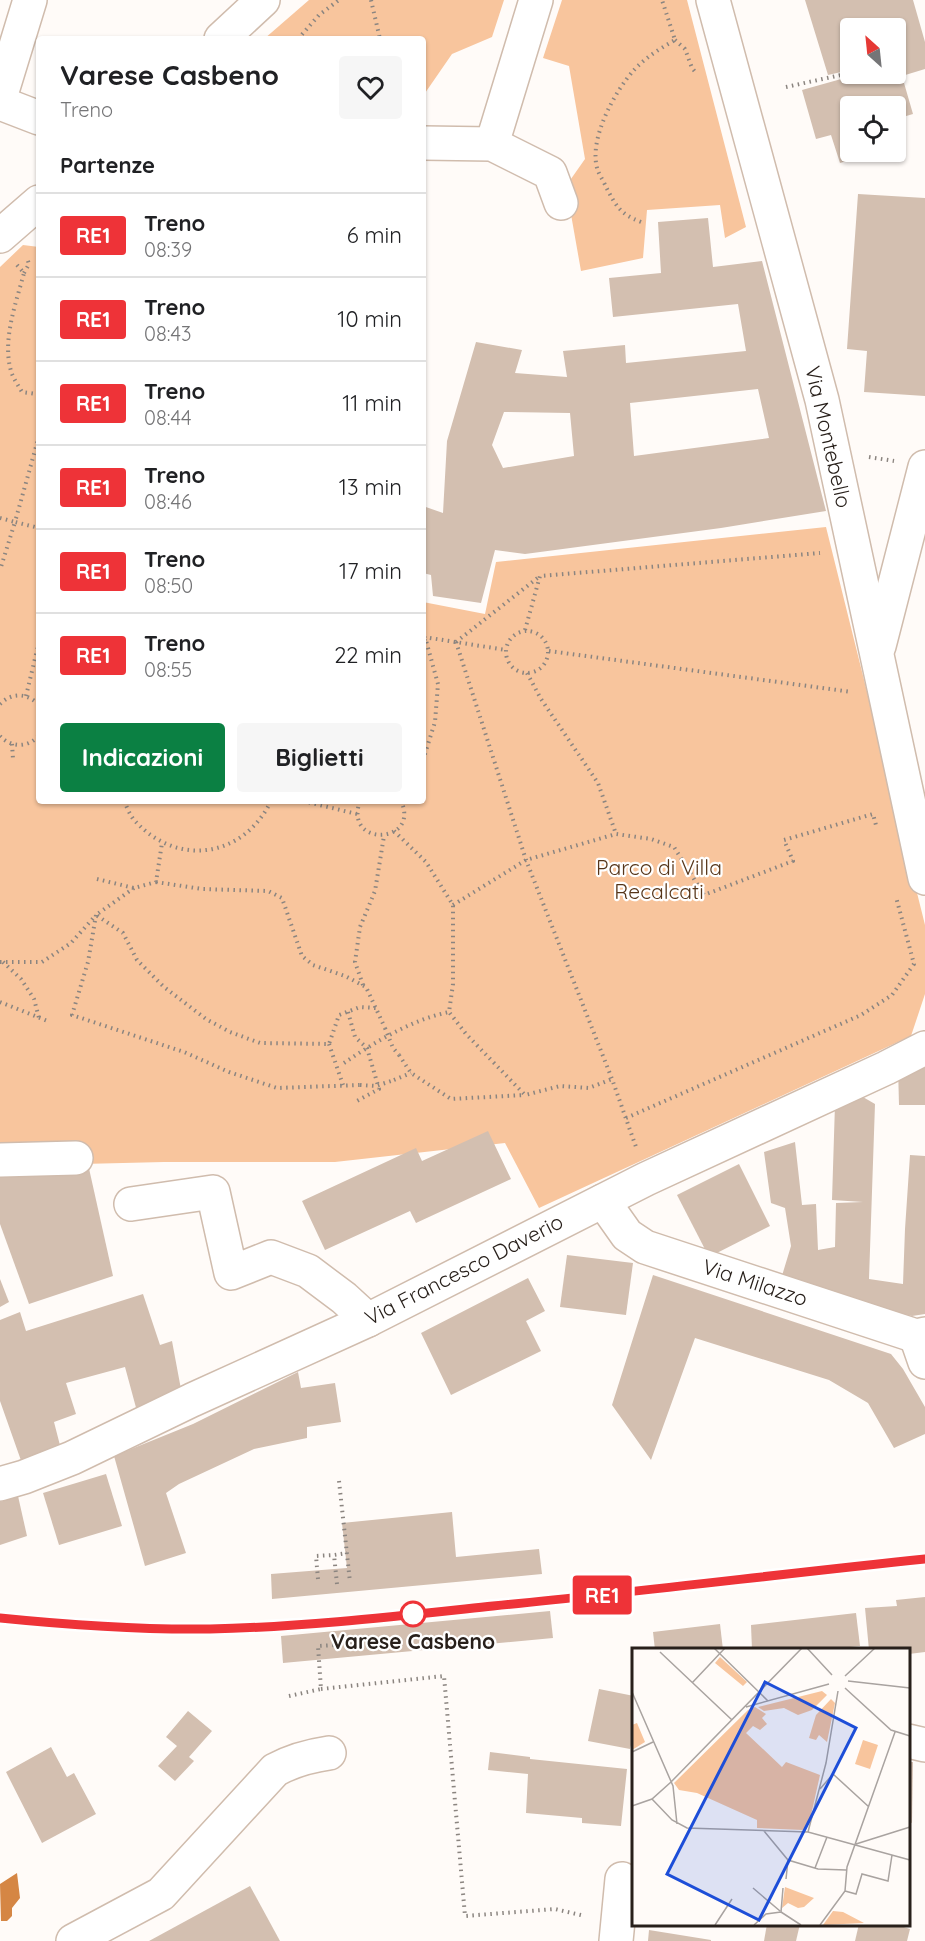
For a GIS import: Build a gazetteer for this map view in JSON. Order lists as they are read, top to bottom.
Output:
{
  "streets": {
    "street": ["Via Montebello", "Via Francesco Daverio", "Via Milazzo"]
  },
  "crossings": [
    ["Via Francesco Daverio", "Via Milazzo"]
  ],
  "parks": ["Parco di Villa Recalcati"],
  "places": ["Varese Casbeno"],
  "north": "top left",
  "page": {
    "on_map": "RE1",
    "heading": [
      ["Varese Casbeno", "Treno"],
      "Partenze"
    ],
    "list": [
      {
        "mark": "RE1",
        "name": "Treno",
        "note": "08:39",
        "value": "6 min"
      },
      {
        "mark": "RE1",
        "name": "Treno",
        "note": "08:43",
        "value": "10 min"
      },
      {
        "mark": "RE1",
        "name": "Treno",
        "note": "08:44",
        "value": "11 min"
      },
      {
        "mark": "RE1",
        "name": "Treno",
        "note": "08:46",
        "value": "13 min"
      },
      {
        "mark": "RE1",
        "name": "Treno",
        "note": "08:50",
        "value": "17 min"
      },
      {
        "mark": "RE1",
        "name": "Treno",
        "note": "08:55",
        "value": "22 min"
      }
    ],
    "buttons": ["Indicazioni", "Biglietti"]
  }
}
